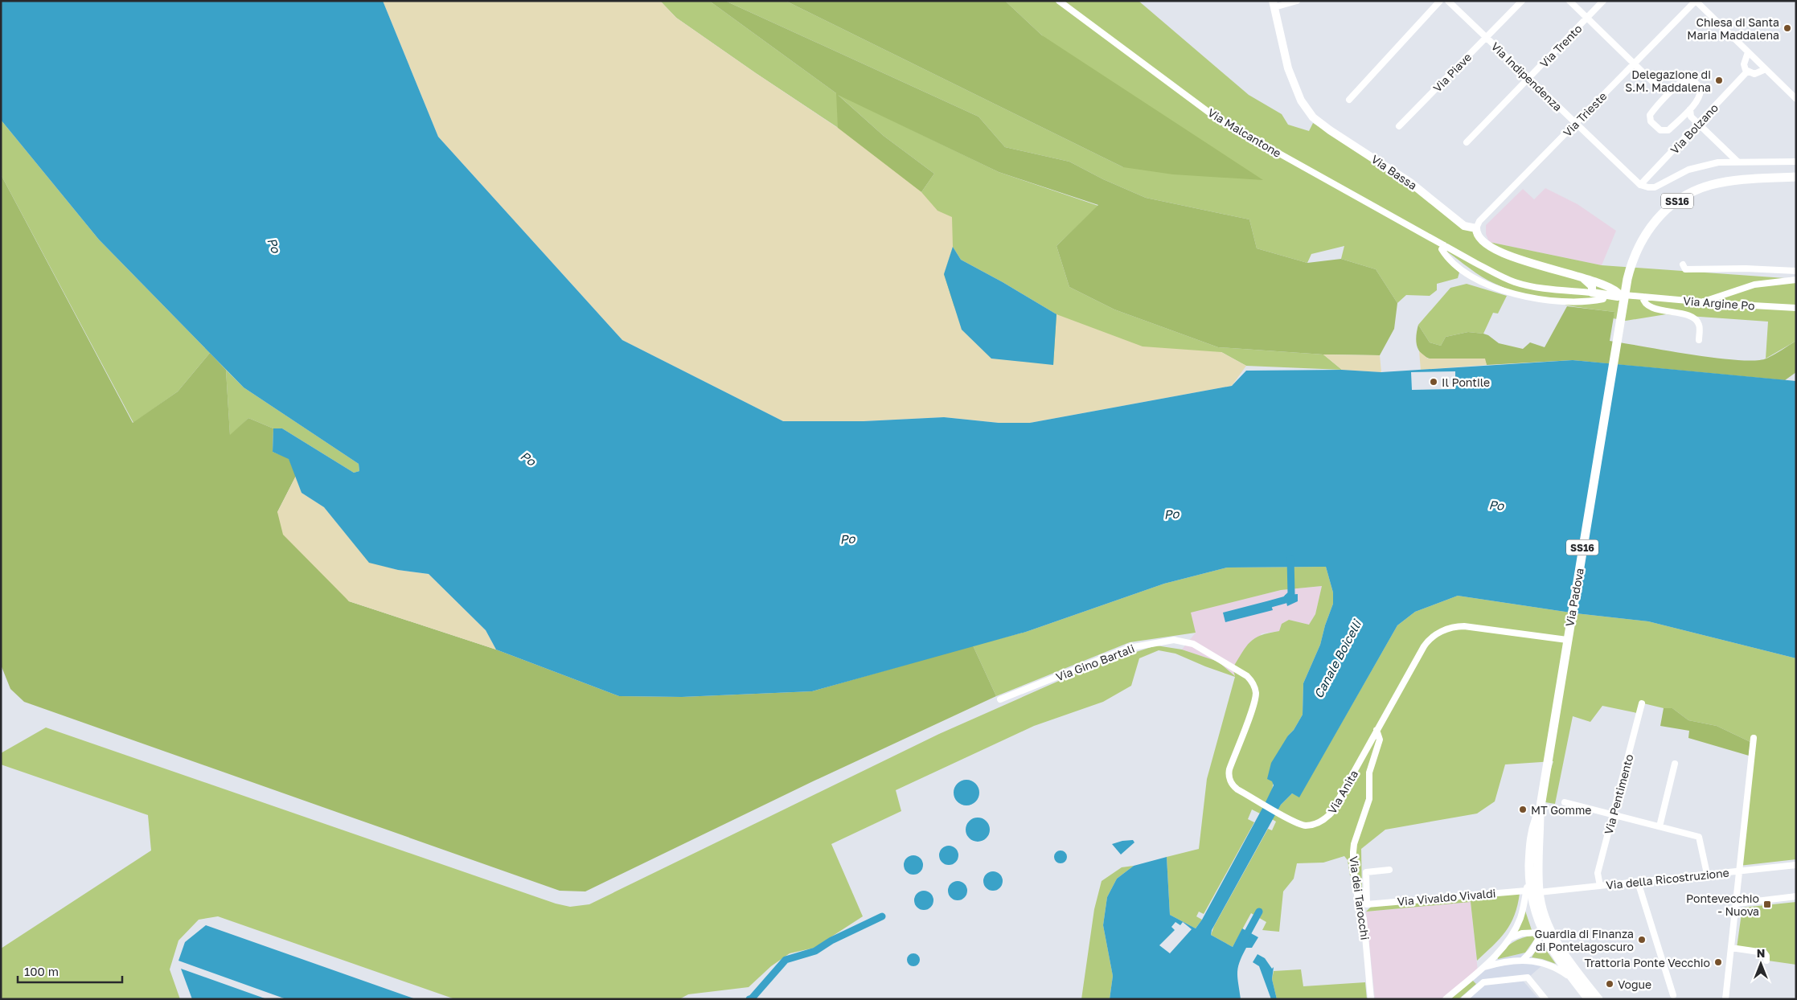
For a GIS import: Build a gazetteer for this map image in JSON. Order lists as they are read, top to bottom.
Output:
{
  "streets": {
    "main road": ["SS16", "Via Padova"],
    "street": [
      "Via Trento",
      "Via Piave",
      "Via Indipendenza",
      "Via Trieste",
      "Via Bolzano",
      "Via Malcantone",
      "Via Bassa",
      "Via Argine Po",
      "Via Gino Bartali",
      "Via Anita",
      "Via Pentimento",
      "Via della Ricostruzione",
      "Via Vivaldo Vivaldi",
      "Via dei Tarocchi"
    ]
  },
  "crossings": [
    ["Via Trento", "Via Indipendenza"],
    ["Via Piave", "Via Indipendenza"],
    ["Via Indipendenza", "Via Trieste"],
    ["Via Indipendenza", "Via Bolzano"],
    ["Via Trieste", "Via Bassa"],
    ["Via Malcantone", "SS16"],
    ["Via Malcantone", "Via Argine Po"],
    ["Via Malcantone", "Via Padova"],
    ["SS16", "Via Argine Po"],
    ["SS16", "Via Padova"],
    ["Via Argine Po", "Via Padova"],
    ["Via Padova", "Via Anita"],
    ["Via Padova", "Via della Ricostruzione"],
    ["Via Padova", "Via Vivaldo Vivaldi"],
    ["Via Gino Bartali", "Via Anita"],
    ["Via Anita", "Via dei Tarocchi"],
    ["Via Pentimento", "Via della Ricostruzione"],
    ["Via della Ricostruzione", "Via Vivaldo Vivaldi"],
    ["Via Vivaldo Vivaldi", "Via dei Tarocchi"]
  ],
  "water": ["Po", "Canale Boicelli"],
  "places": {
    "other": [
      "Chiesa di Santa Maria Maddalena",
      "Delegazione di S.M. Maddalena",
      "Il Pontile",
      "MT Gomme",
      "Guardia di Finanza di Pontelagoscuro",
      "Trattoria Ponte Vecchio",
      "Vogue"
    ],
    "transit": ["Pontevecchio - Nuova"]
  },
  "scale_bar": "100 m",
  "north": "top"
}
